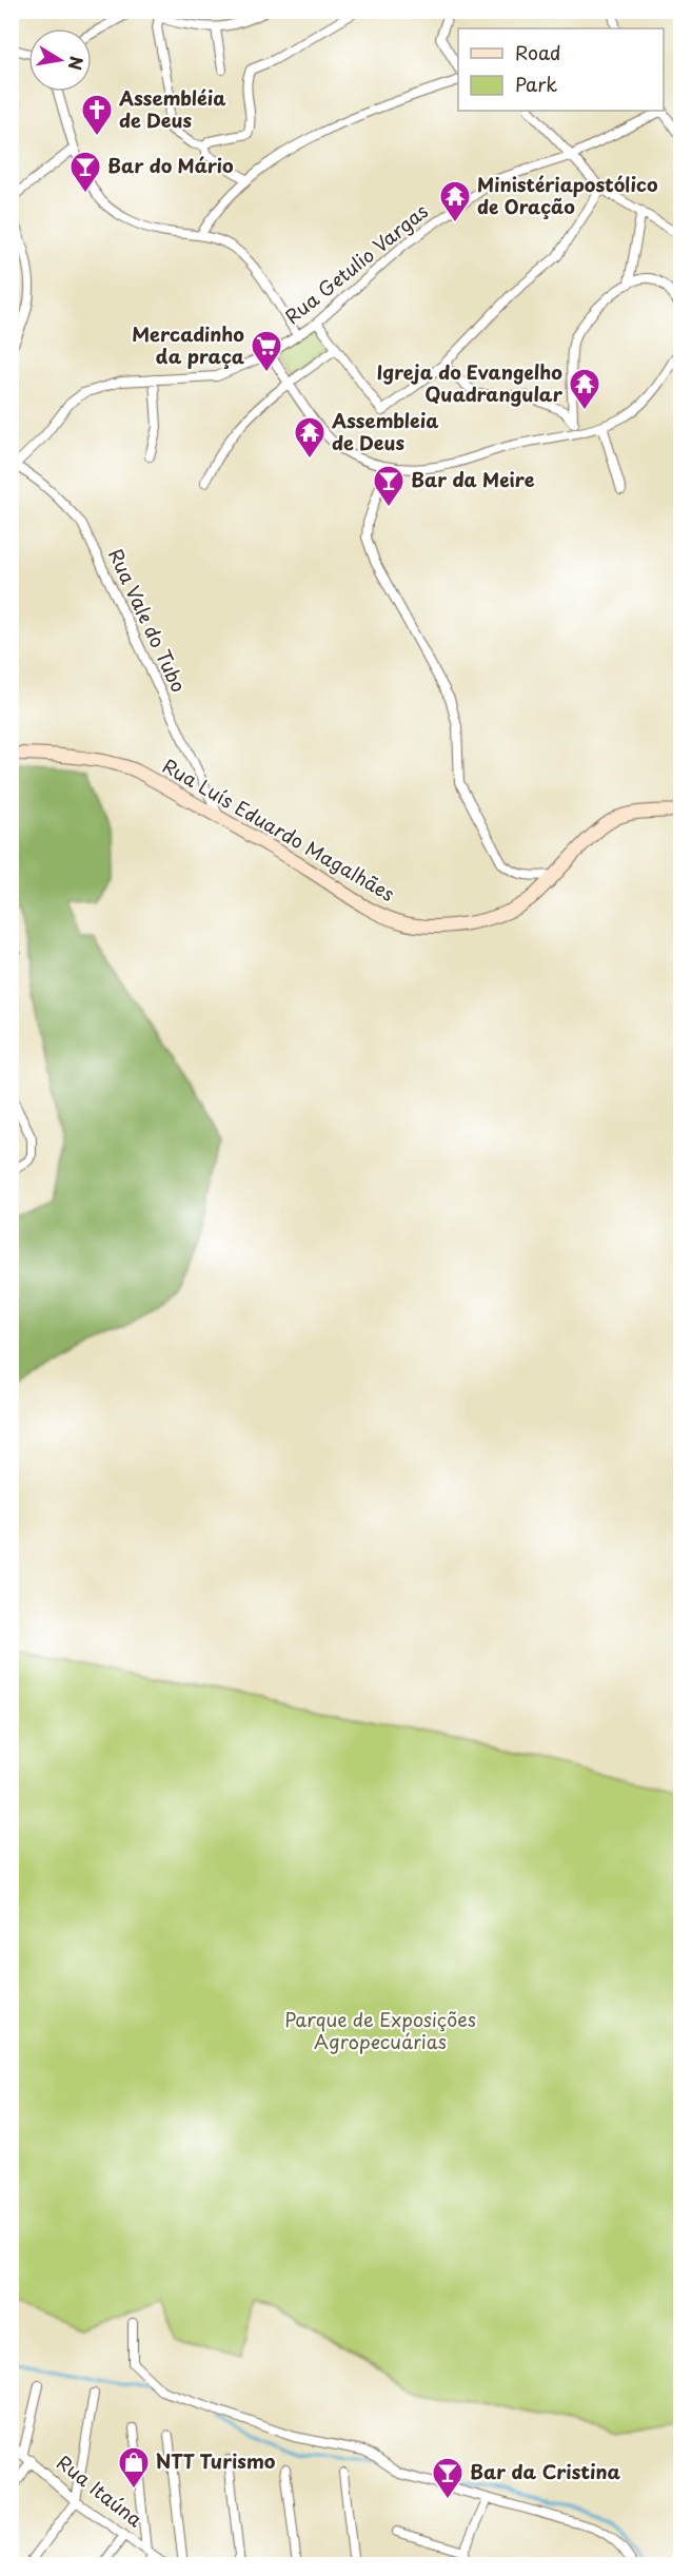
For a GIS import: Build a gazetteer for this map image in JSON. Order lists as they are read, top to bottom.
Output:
{
  "streets": {
    "main road": ["Rua Luís Eduardo Magalhães"],
    "street": ["Rua Getulio Vargas", "Rua Vale do Tubo", "Rua Itaúna"]
  },
  "crossings": [
    ["Rua Getulio Vargas", "Rua Vale do Tubo"],
    ["Rua Vale do Tubo", "Rua Luís Eduardo Magalhães"]
  ],
  "parks": ["Parque de Exposições Agropecuárias"],
  "places": {
    "church": ["Assembléia de Deus"],
    "bar": ["Bar do Mário", "Bar da Meire", "Bar da Cristina"],
    "temple": ["Ministériapostólico de Oração", "Igreja do Evangelho Quadrangular", "Assembleia de Deus"],
    "supermarket": ["Mercadinho da praça"],
    "shop": ["NTT Turismo"]
  },
  "legend": ["Road", "Park"],
  "north": "right"
}
